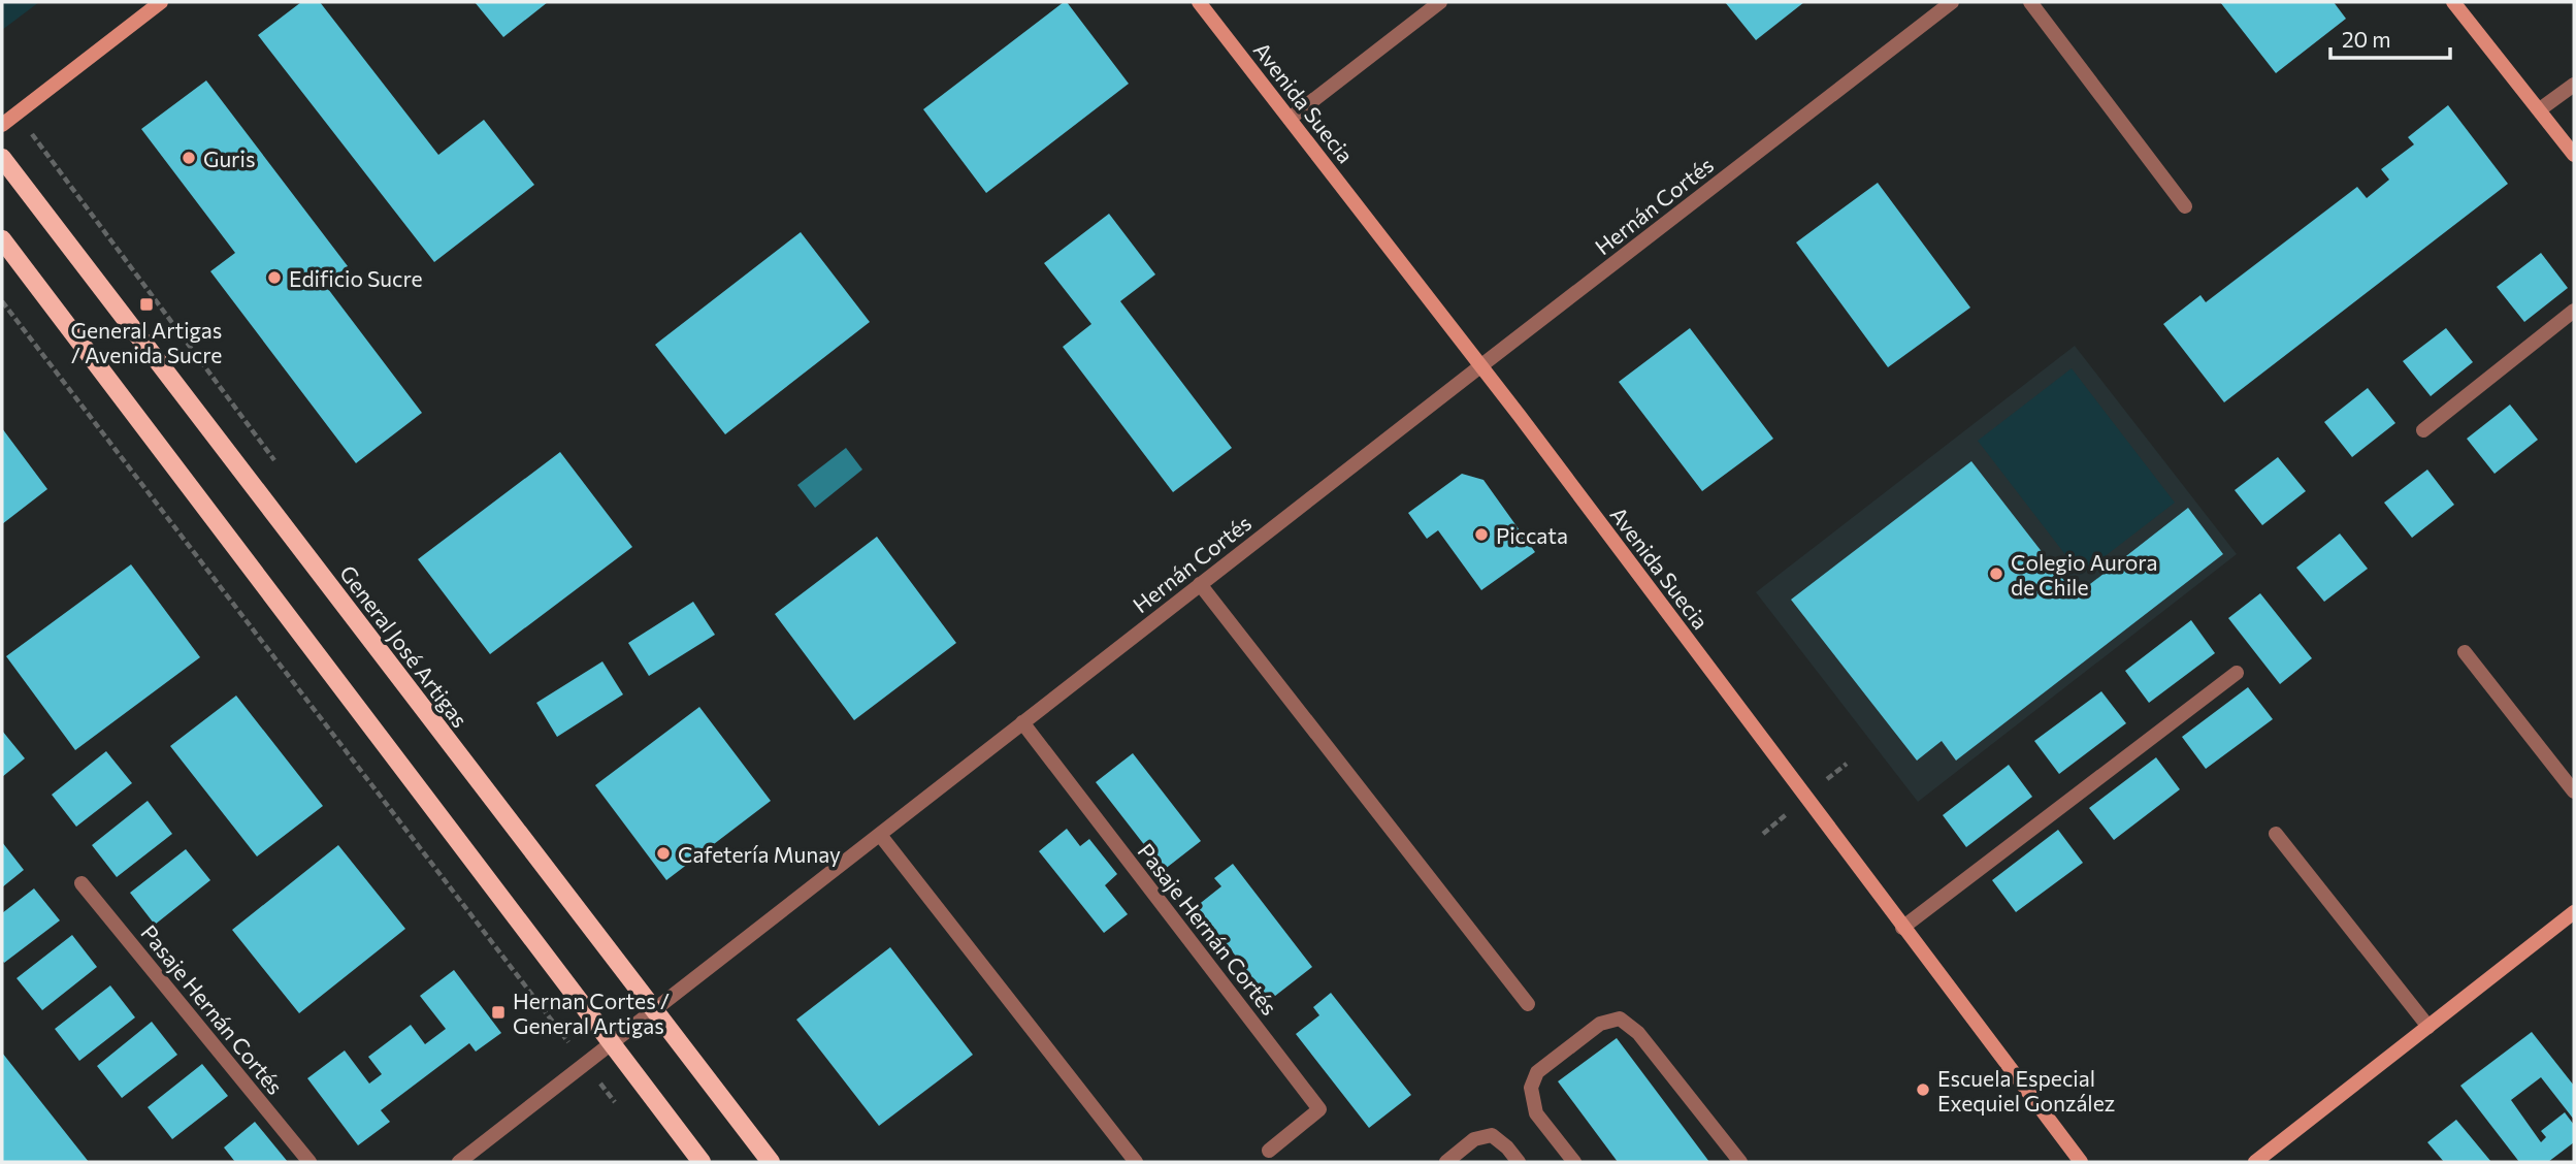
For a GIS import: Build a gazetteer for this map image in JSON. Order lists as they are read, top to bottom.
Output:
{
  "streets": {
    "main road": ["General José Artigas"],
    "street": ["Avenida Suecia", "Hernán Cortés", "Pasaje Hernán Cortés"]
  },
  "crossings": [
    ["Avenida Suecia", "Hernán Cortés"],
    ["Hernán Cortés", "General José Artigas"],
    ["Hernán Cortés", "Pasaje Hernán Cortés"]
  ],
  "places": {
    "other": [
      "Guris",
      "Edificio Sucre",
      "Piccata",
      "Colegio Aurora de Chile",
      "Cafetería Munay",
      "Escuela Especial Exequiel González"
    ],
    "transit": ["General Artigas / Avenida Sucre", "Hernan Cortes / General Artigas"]
  },
  "scale_bar": "20 m"
}
